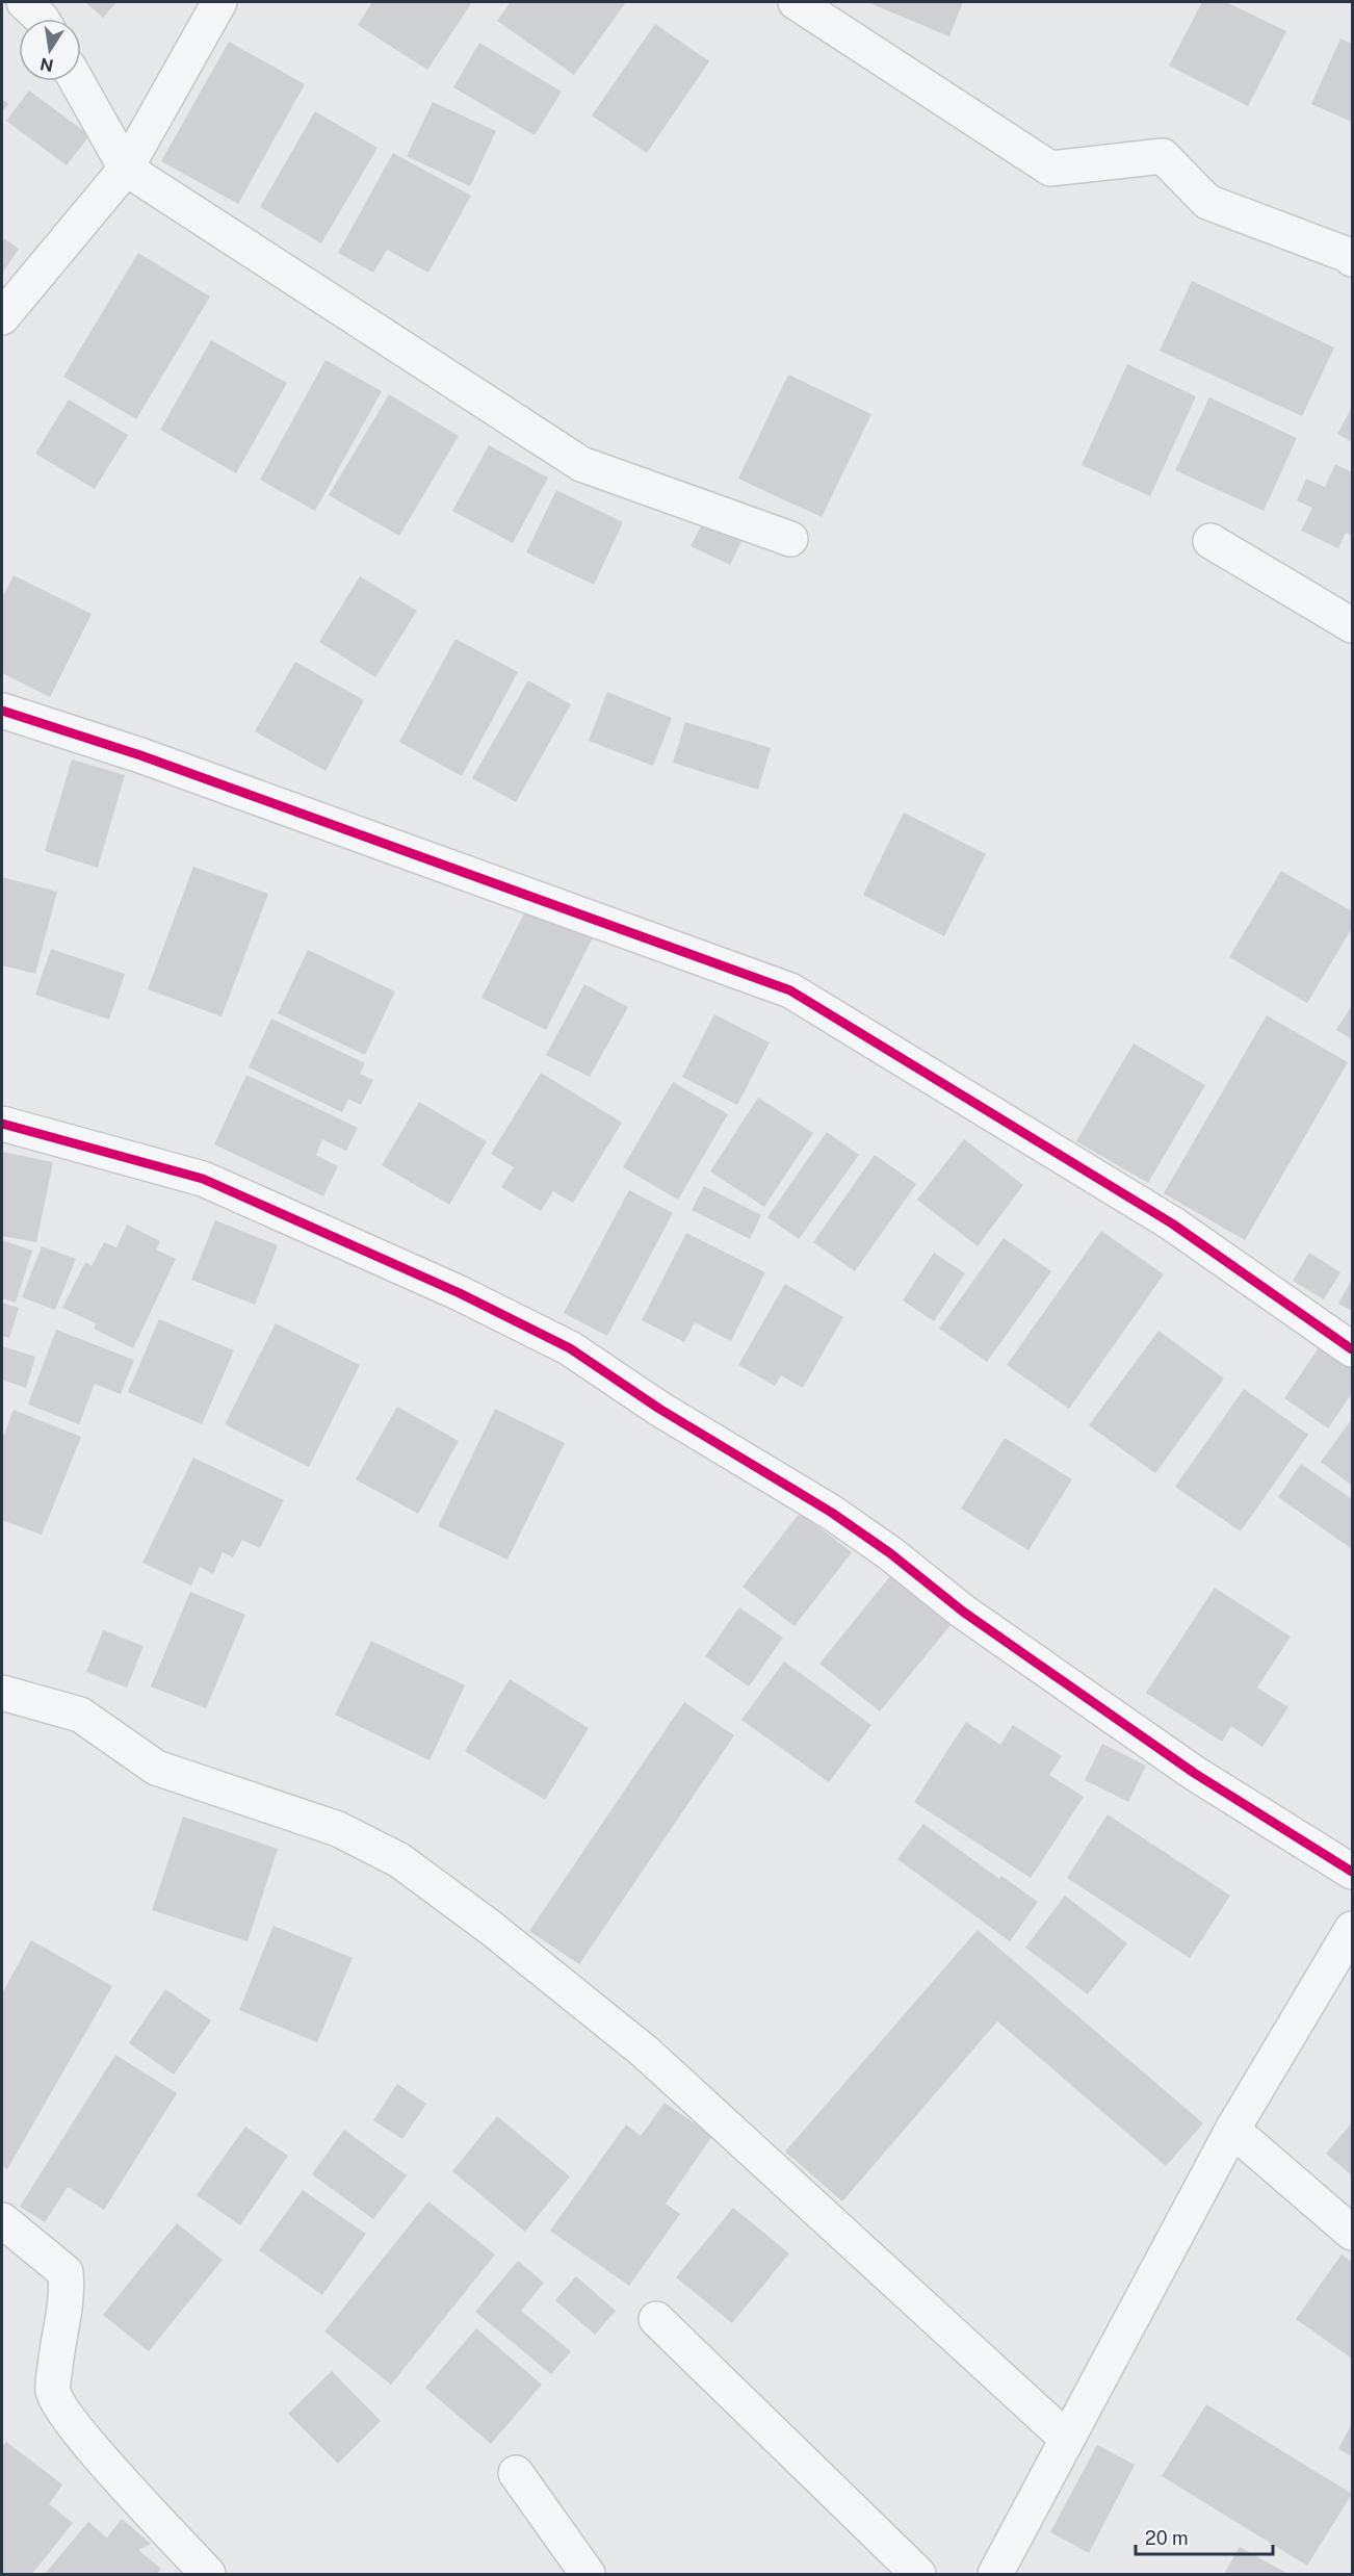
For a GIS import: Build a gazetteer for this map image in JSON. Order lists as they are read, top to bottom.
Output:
{
  "scale_bar": "20 m",
  "north": "bottom"
}
